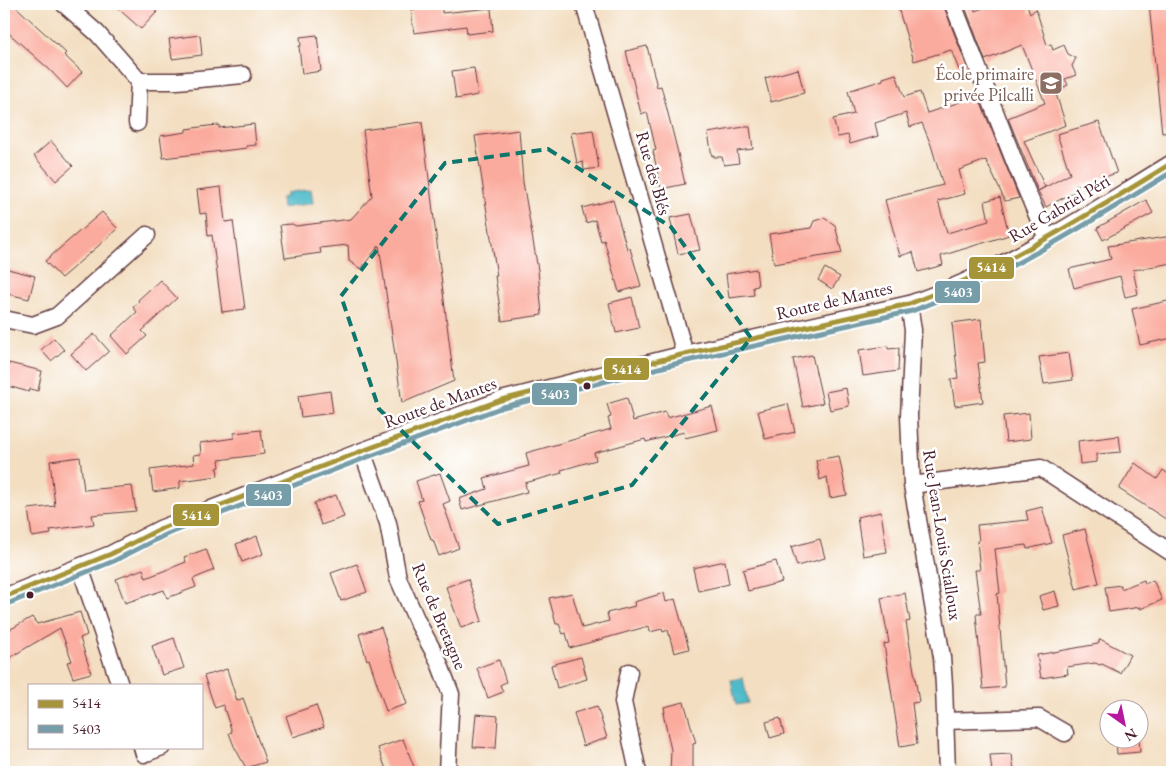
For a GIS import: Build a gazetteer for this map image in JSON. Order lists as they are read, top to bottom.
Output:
{
  "streets": {
    "street": [
      "Rue des Blés",
      "Rue Gabriel Péri",
      "Route de Mantes",
      "Rue Jean-Louis Scialloux",
      "Rue de Bretagne"
    ]
  },
  "crossings": [
    ["Rue des Blés", "Route de Mantes"],
    ["Rue Gabriel Péri", "Route de Mantes"],
    ["Rue Gabriel Péri", "Rue Jean-Louis Scialloux"],
    ["Route de Mantes", "Rue Jean-Louis Scialloux"],
    ["Route de Mantes", "Rue de Bretagne"]
  ],
  "places": {
    "school or university": ["École primaire privée Pilcalli"]
  },
  "lines": ["transit line 5414", "transit line 5403"],
  "legend": ["5414", "5403"],
  "north": "bottom right"
}
